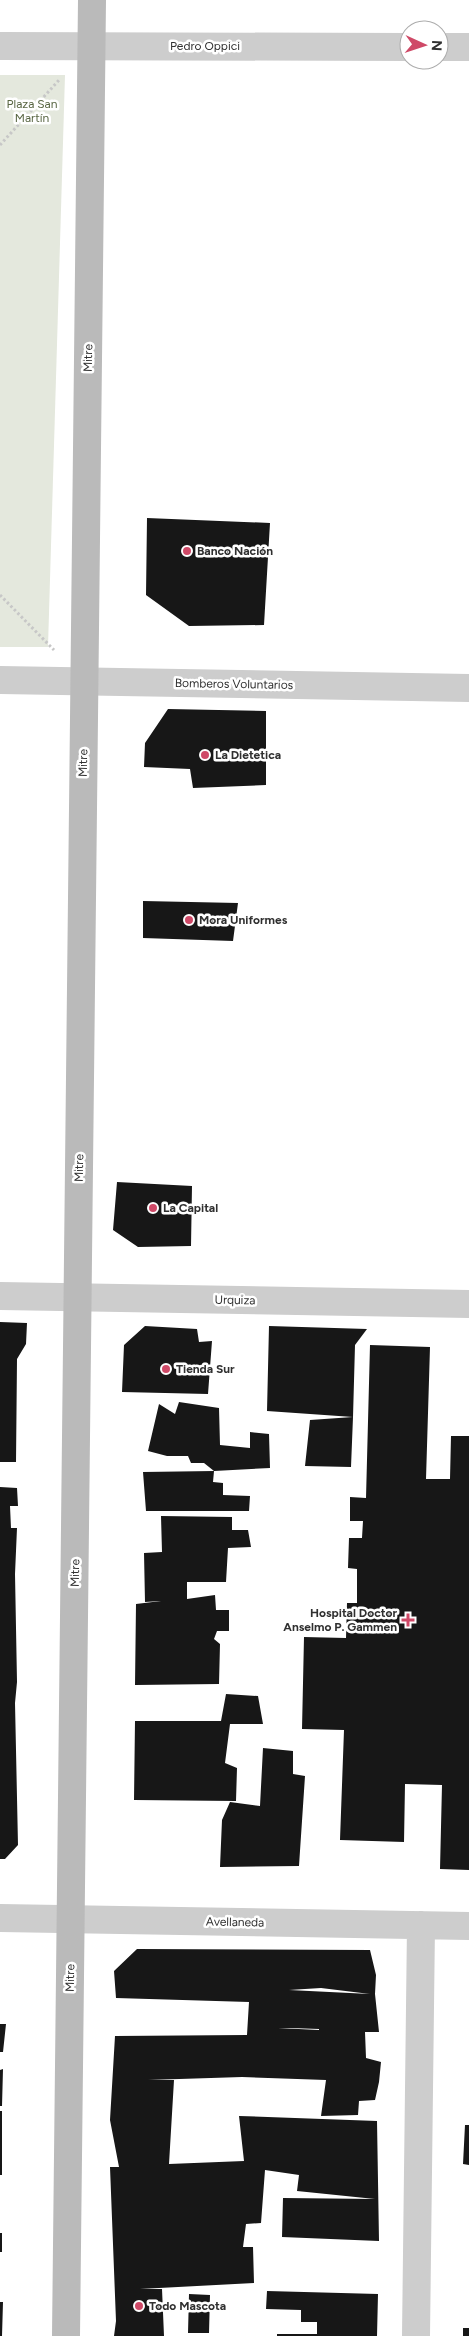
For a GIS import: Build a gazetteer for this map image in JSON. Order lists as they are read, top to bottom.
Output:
{
  "streets": {
    "street": [
      "Pedro Oppici",
      "Mitre",
      "Bomberos Voluntarios",
      "Urquiza",
      "Avellaneda"
    ]
  },
  "crossings": [
    ["Pedro Oppici", "Mitre"],
    ["Mitre", "Bomberos Voluntarios"],
    ["Mitre", "Urquiza"],
    ["Mitre", "Avellaneda"]
  ],
  "parks": ["Plaza San Martín"],
  "places": {
    "other": [
      "Banco Nación",
      "La Dietetica",
      "Mora Uniformes",
      "La Capital",
      "Tienda Sur",
      "Todo Mascota"
    ],
    "health": ["Hospital Doctor Anselmo P. Gammen"]
  },
  "north": "right"
}
